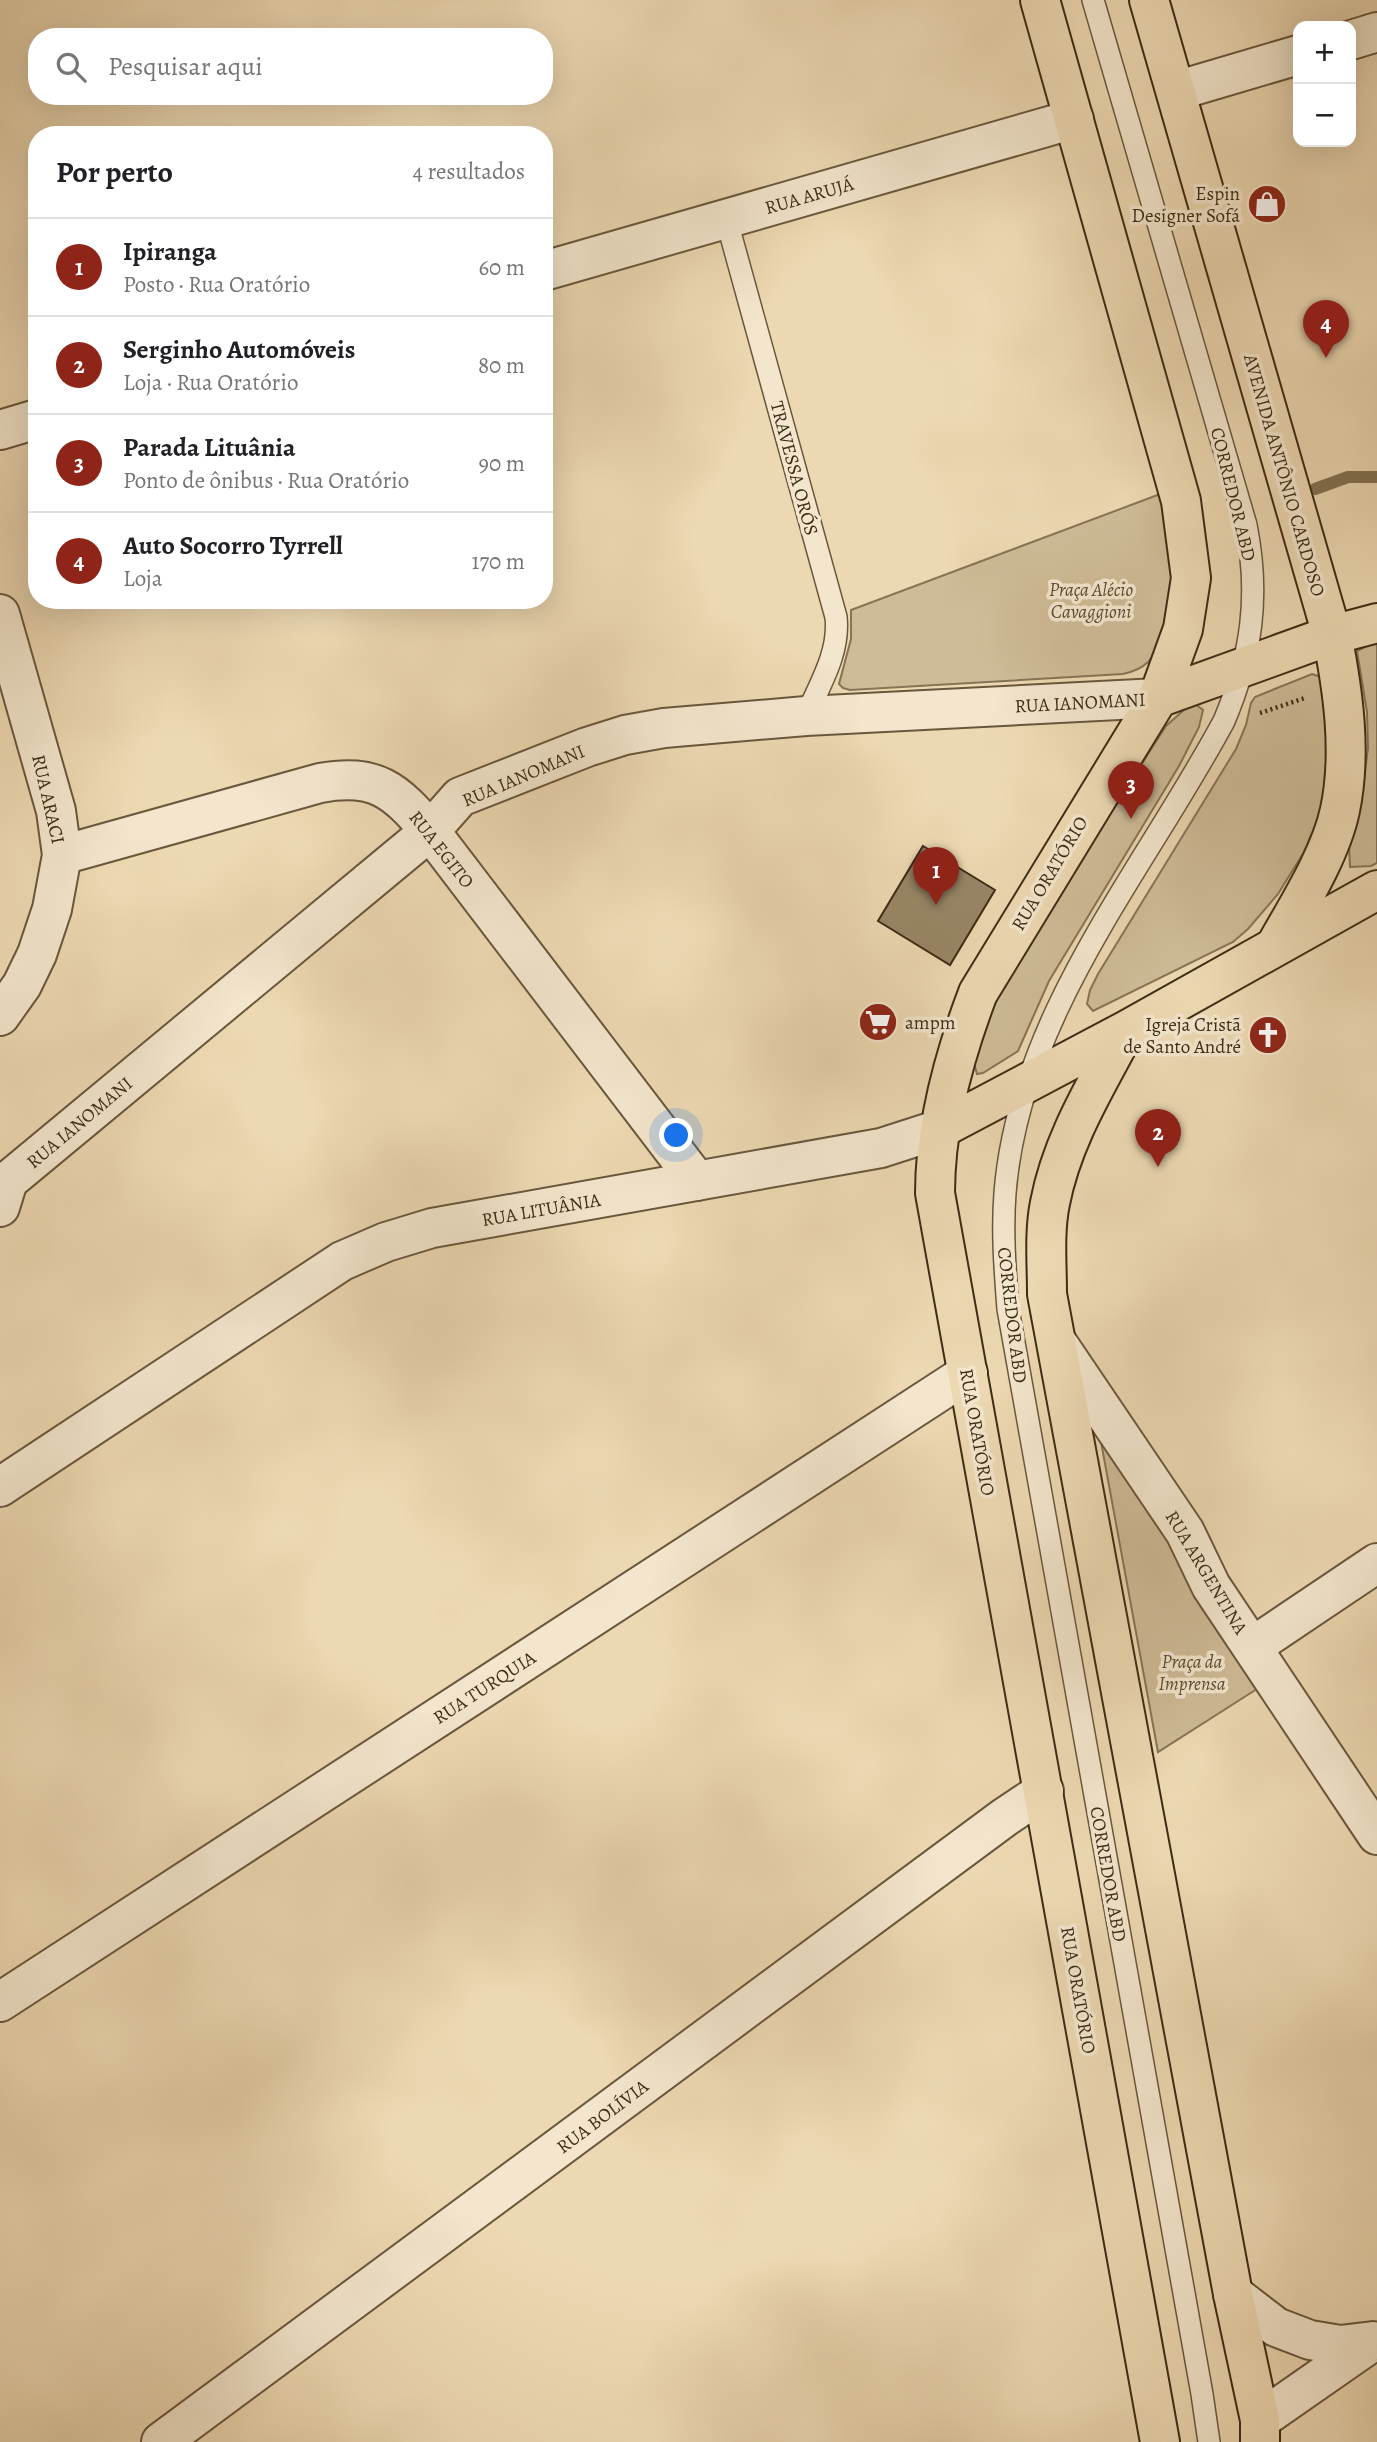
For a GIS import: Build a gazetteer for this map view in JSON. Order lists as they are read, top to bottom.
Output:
{
  "streets": {
    "main road": ["AVENIDA ANTÔNIO CARDOSO", "RUA ORATÓRIO", "RUA LITUÂNIA"],
    "street": [
      "RUA ARUJÁ",
      "RUA IANOMANI",
      "RUA ARACI",
      "RUA EGITO",
      "RUA ARGENTINA",
      "RUA TURQUIA",
      "RUA BOLÍVIA"
    ],
    "lane": ["TRAVESSA ORÓS", "CORREDOR ABD"]
  },
  "crossings": [
    ["RUA ARUJÁ", "TRAVESSA ORÓS"],
    ["TRAVESSA ORÓS", "RUA IANOMANI"],
    ["CORREDOR ABD", "RUA LITUÂNIA"],
    ["RUA IANOMANI", "RUA EGITO"],
    ["RUA IANOMANI", "RUA ORATÓRIO"],
    ["RUA ARACI", "RUA EGITO"],
    ["RUA EGITO", "RUA LITUÂNIA"],
    ["RUA ORATÓRIO", "RUA LITUÂNIA"],
    ["RUA ORATÓRIO", "RUA TURQUIA"],
    ["RUA ORATÓRIO", "RUA BOLÍVIA"]
  ],
  "parks": ["Praça Alécio Cavaggioni", "Praça da Imprensa"],
  "places": {
    "shop": ["Espin Designer Sofá"],
    "supermarket": ["ampm"],
    "church": ["Igreja Cristã de Santo André"]
  },
  "page": {
    "map_buttons": ["+", "−"],
    "search": "Pesquisar aqui",
    "heading": ["Por perto", "4 resultados"],
    "list": [
      {
        "mark": "1",
        "name": "Ipiranga",
        "note": "Posto · Rua Oratório",
        "value": "60 m"
      },
      {
        "mark": "2",
        "name": "Serginho Automóveis",
        "note": "Loja · Rua Oratório",
        "value": "80 m"
      },
      {
        "mark": "3",
        "name": "Parada Lituânia",
        "note": "Ponto de ônibus · Rua Oratório",
        "value": "90 m"
      },
      {
        "mark": "4",
        "name": "Auto Socorro Tyrrell",
        "note": "Loja",
        "value": "170 m"
      }
    ],
    "pins": [
      "4",
      "3",
      "1",
      "2"
    ]
  }
}
